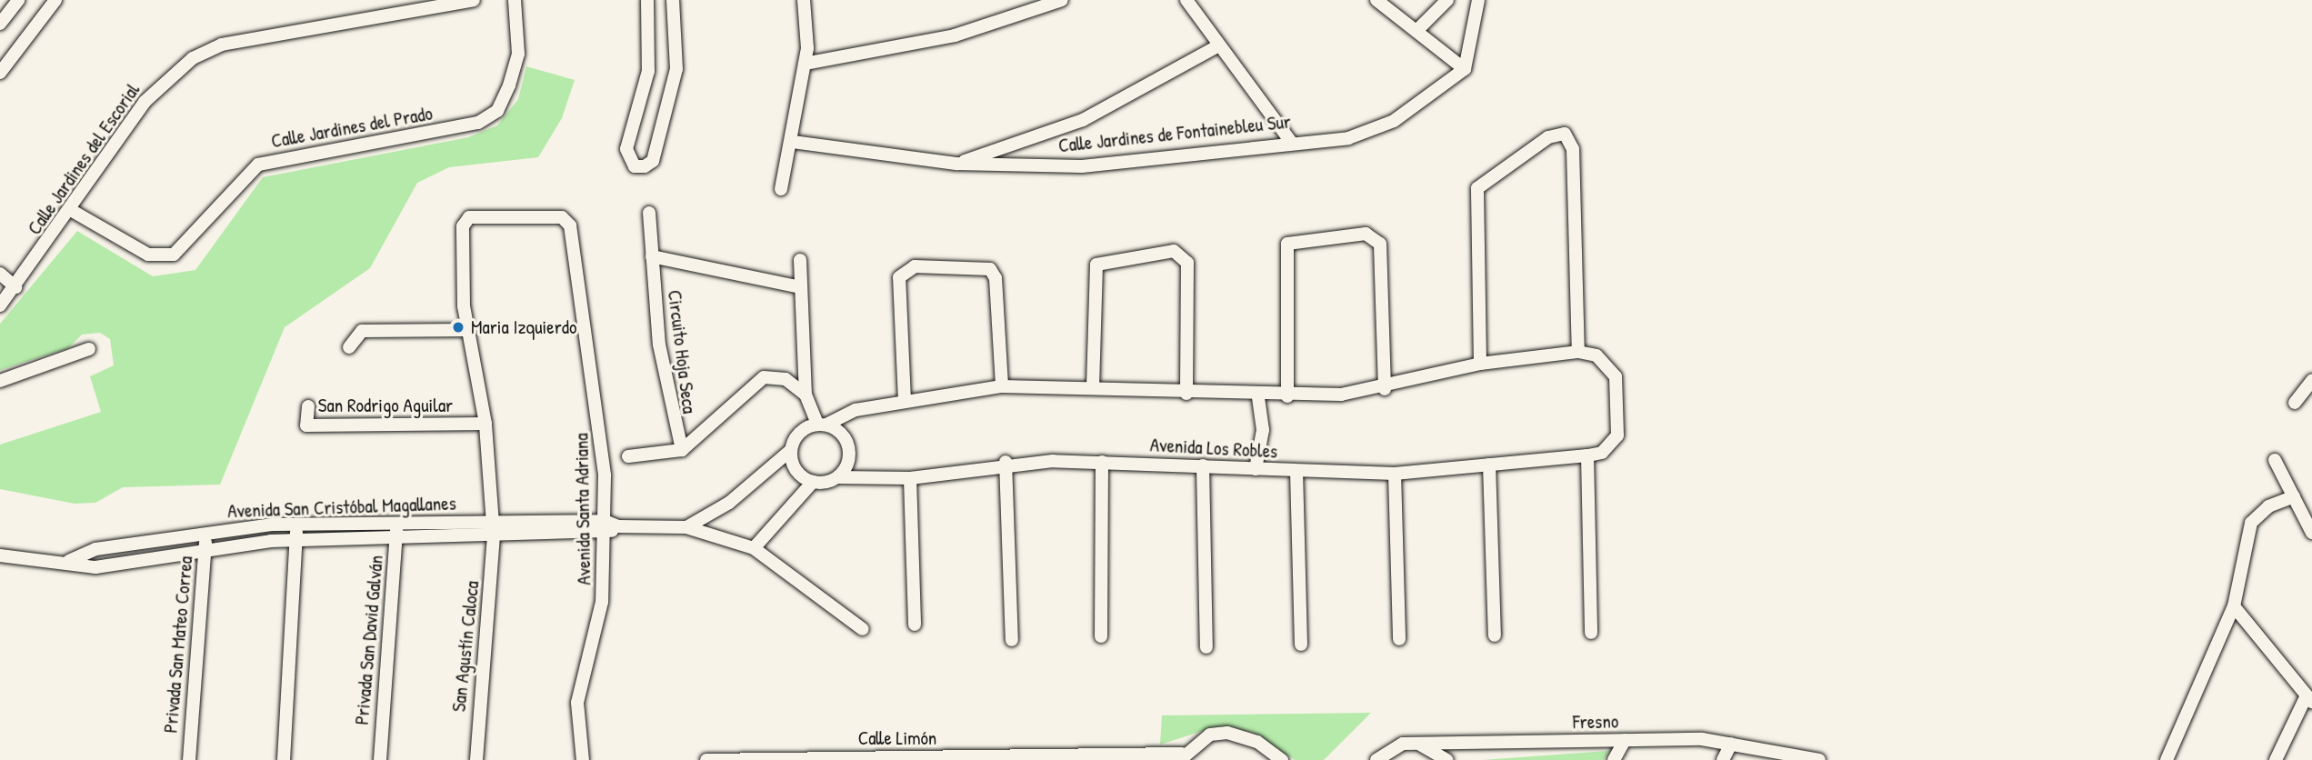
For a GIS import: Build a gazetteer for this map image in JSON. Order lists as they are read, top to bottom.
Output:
{
  "streets": {
    "street": [
      "Calle Jardines del Prado",
      "Calle Jardines de Fontainebleu Sur",
      "Calle Jardines del Escorial",
      "Circuito Hoja Seca",
      "San Rodrigo Aguilar",
      "Avenida Los Robles",
      "Avenida San Cristóbal Magallanes",
      "Avenida Santa Adriana",
      "Privada San David Galván",
      "Privada San Mateo Correa",
      "San Agustín Caloca",
      "Fresno",
      "Calle Limón"
    ]
  },
  "crossings": [
    ["Calle Jardines del Prado", "Calle Jardines del Escorial"],
    ["San Rodrigo Aguilar", "San Agustín Caloca"],
    ["Avenida San Cristóbal Magallanes", "Avenida Santa Adriana"],
    ["Avenida San Cristóbal Magallanes", "Privada San David Galván"],
    ["Avenida San Cristóbal Magallanes", "Privada San Mateo Correa"],
    ["Avenida San Cristóbal Magallanes", "San Agustín Caloca"],
    ["Avenida Santa Adriana", "San Agustín Caloca"]
  ],
  "places": ["Maria Izquierdo"]
}
